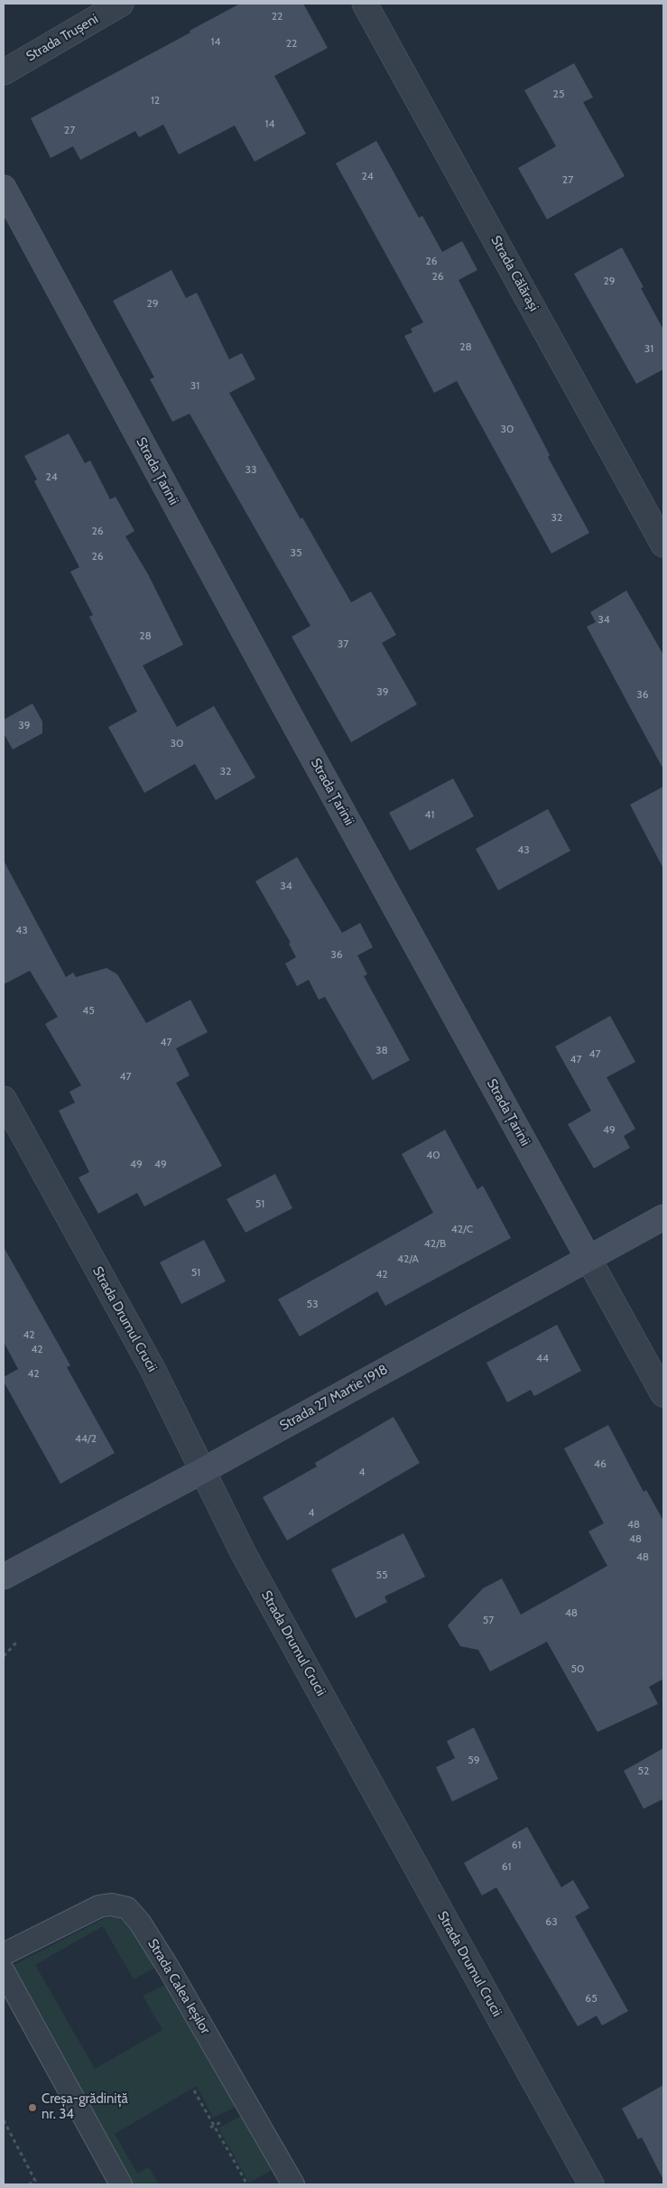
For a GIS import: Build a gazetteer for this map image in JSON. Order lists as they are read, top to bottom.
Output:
{
  "streets": {
    "street": [
      "Strada Trușeni",
      "Strada Călărași",
      "Strada Țarinii",
      "Strada Drumul Crucii",
      "Strada 27 Martie 1918"
    ],
    "lane": ["Strada Calea Ieșilor"]
  },
  "crossings": [
    ["Strada Țarinii", "Strada 27 Martie 1918"],
    ["Strada Drumul Crucii", "Strada 27 Martie 1918"]
  ],
  "places": ["Creșa-grădiniță nr. 34"],
  "house_numbers": [
    "22",
    "14",
    "22",
    "25",
    "12",
    "14",
    "27",
    "24",
    "27",
    "26",
    "26",
    "29",
    "29",
    "28",
    "31",
    "31",
    "30",
    "33",
    "24",
    "32",
    "26",
    "35",
    "26",
    "34",
    "28",
    "37",
    "39",
    "36",
    "39",
    "30",
    "32",
    "41",
    "43",
    "34",
    "43",
    "36",
    "45",
    "47",
    "38",
    "47",
    "47",
    "47",
    "49",
    "40",
    "49",
    "49",
    "51",
    "42/C",
    "42/B",
    "42/A",
    "51",
    "42",
    "53",
    "42",
    "42",
    "44",
    "42",
    "44/2",
    "46",
    "4",
    "4",
    "48",
    "48",
    "48",
    "55",
    "48",
    "57",
    "50",
    "59",
    "52",
    "61",
    "61",
    "63",
    "65"
  ]
}
